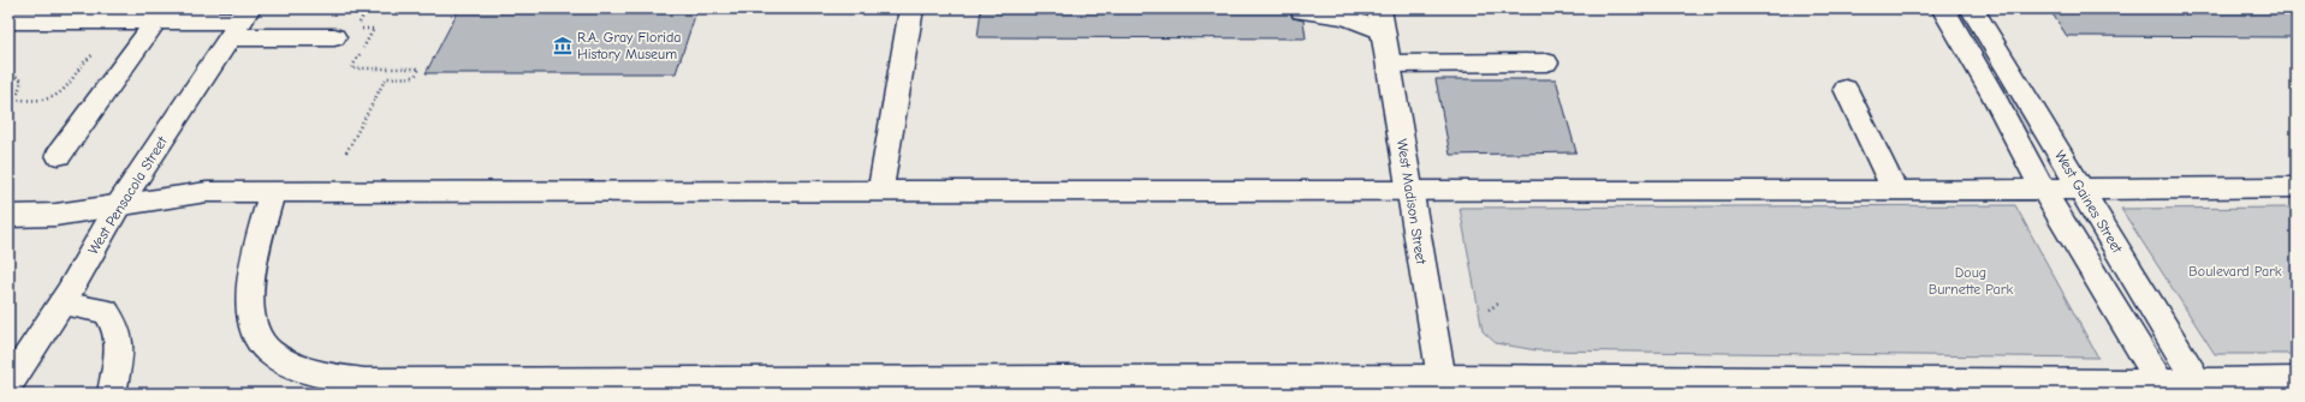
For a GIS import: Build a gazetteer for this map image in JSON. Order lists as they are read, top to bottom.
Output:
{
  "streets": {
    "street": ["West Pensacola Street", "West Madison Street", "West Gaines Street"]
  },
  "parks": ["Boulevard Park", "Doug Burnette Park"],
  "places": {
    "museum": ["R.A. Gray Florida History Museum"]
  }
}
